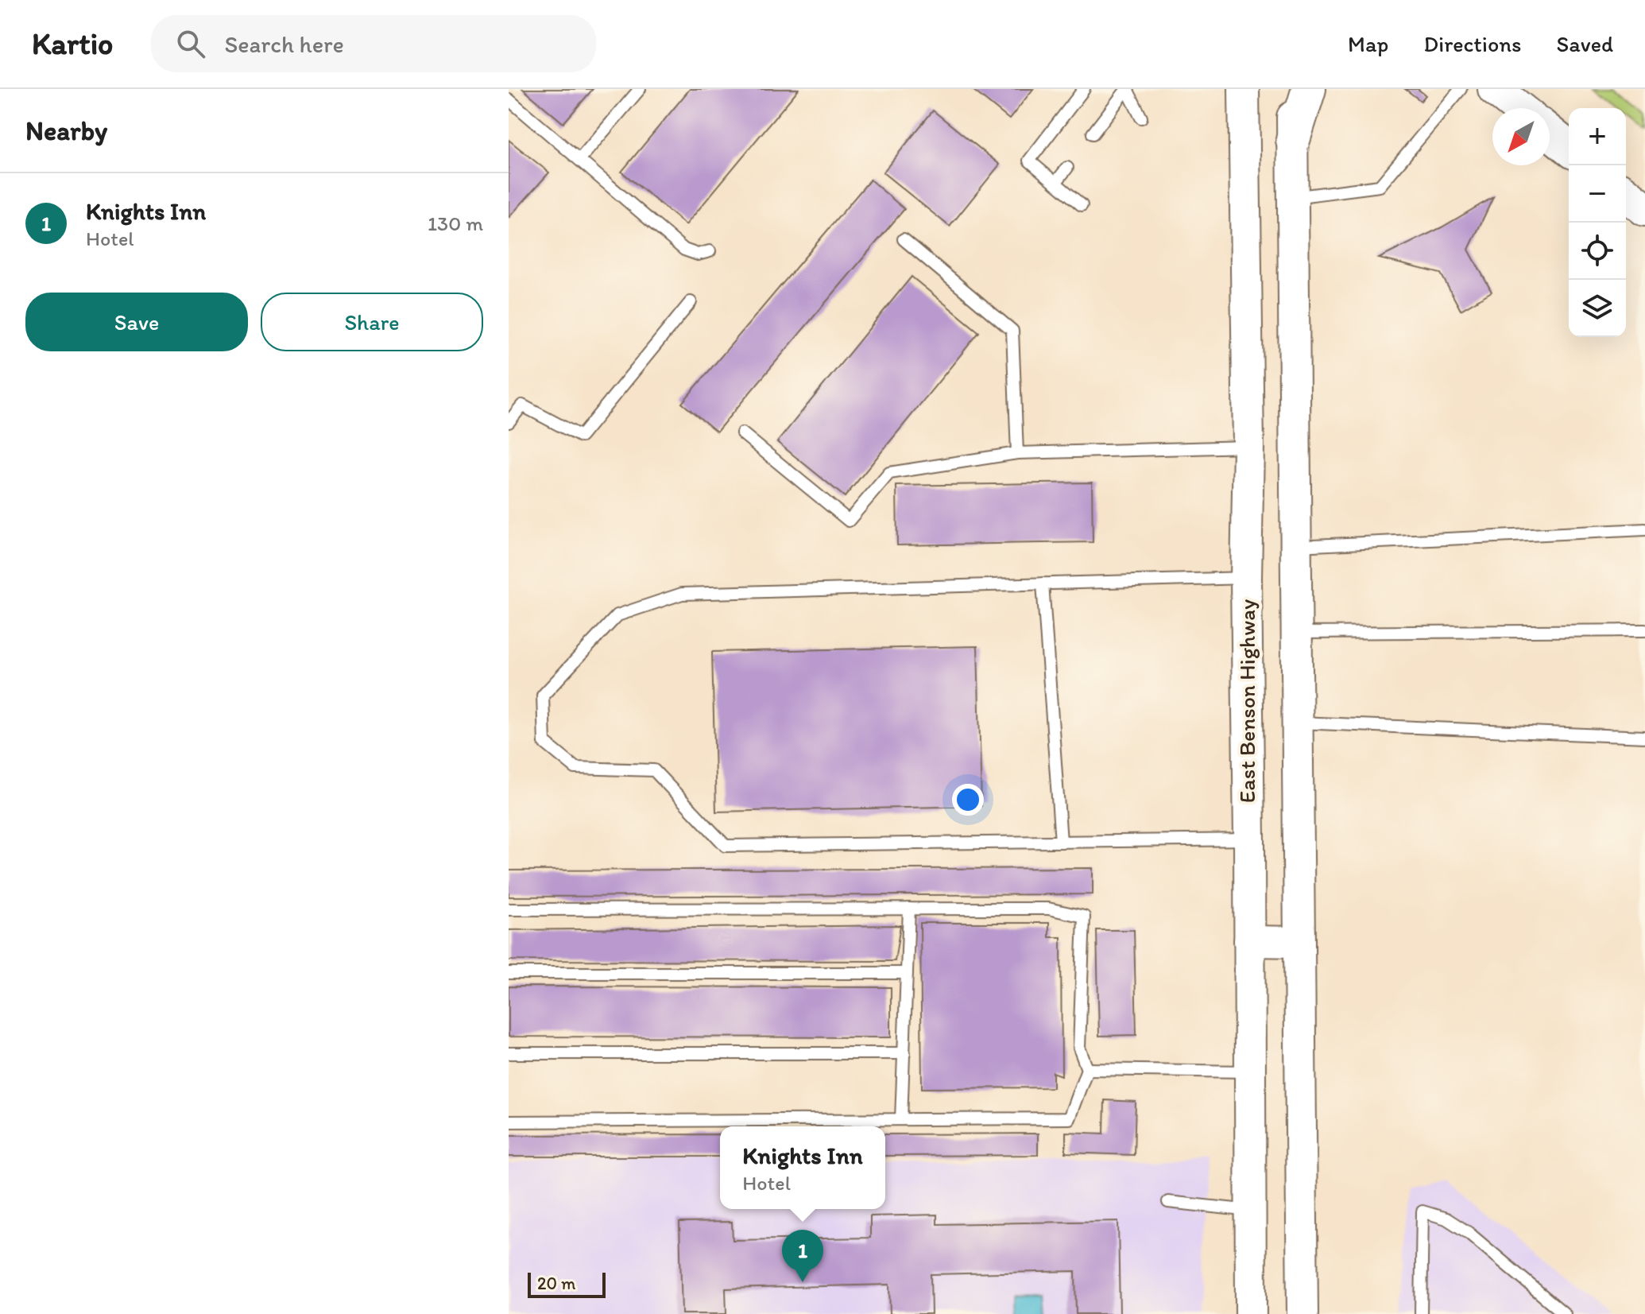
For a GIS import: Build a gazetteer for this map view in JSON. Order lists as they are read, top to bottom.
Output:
{
  "streets": {
    "main road": ["East Benson Highway"]
  },
  "scale_bar": "20 m",
  "north": "bottom left",
  "page": {
    "header": "Kartio",
    "search": "Search here",
    "nav": ["Map", "Directions", "Saved"],
    "heading": "Nearby",
    "map_buttons": ["+", "−"],
    "list": [
      {
        "mark": "1",
        "name": "Knights Inn",
        "note": "Hotel",
        "value": "130 m"
      }
    ],
    "buttons": ["Save", "Share"],
    "popup": ["Knights Inn", "Hotel"],
    "pins": "1",
    "scale": "20 m"
  }
}
